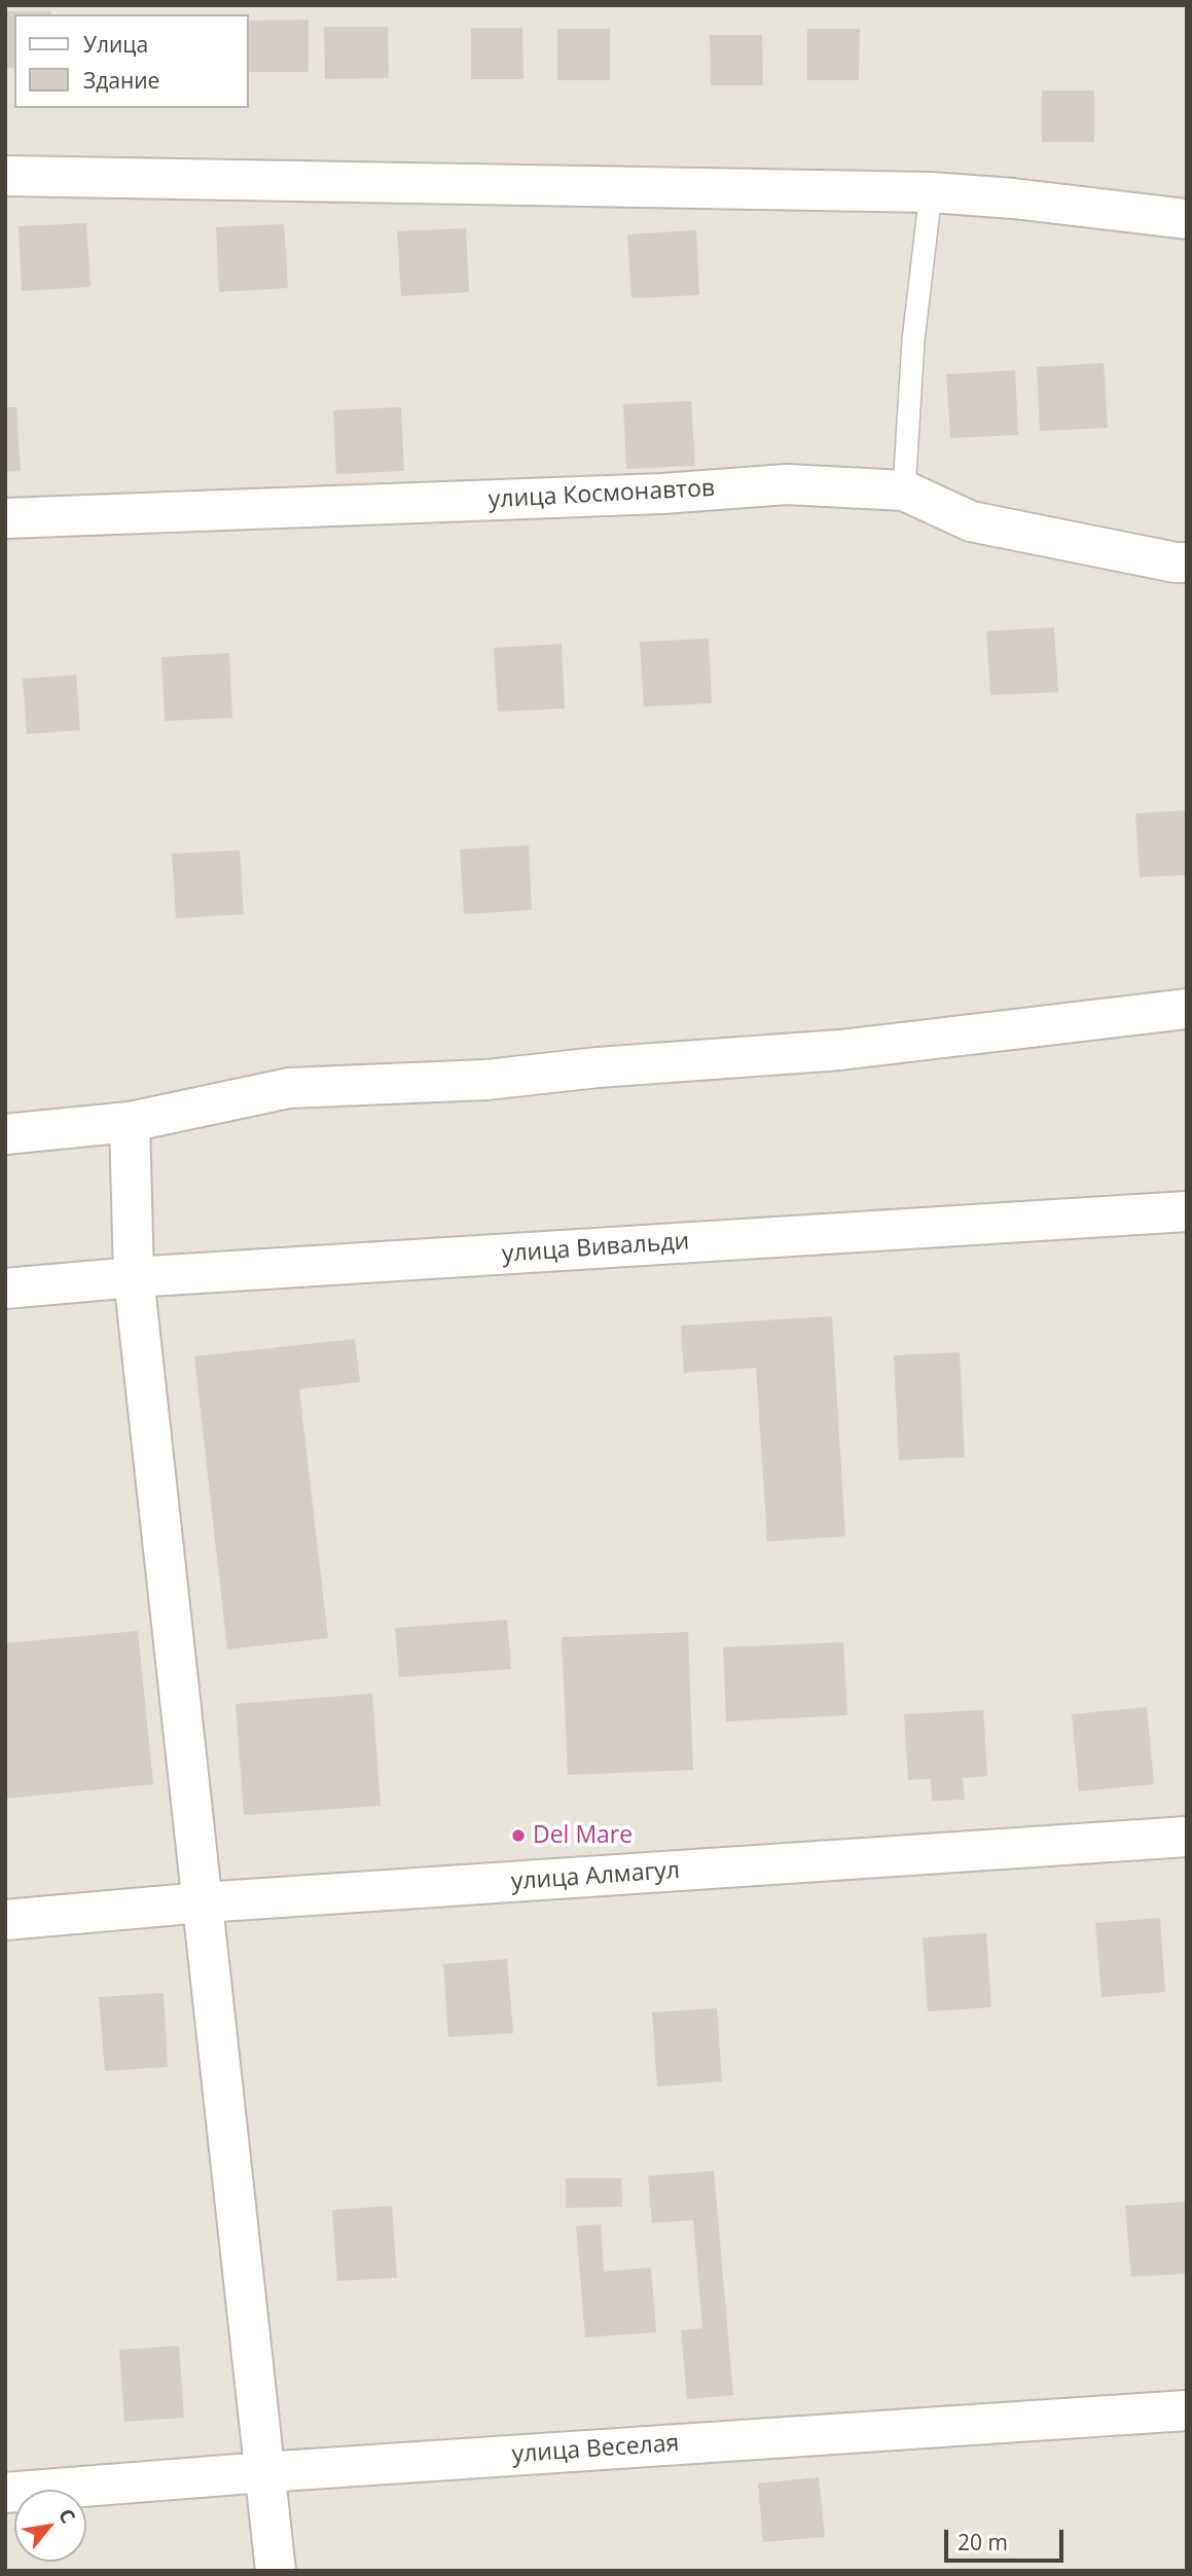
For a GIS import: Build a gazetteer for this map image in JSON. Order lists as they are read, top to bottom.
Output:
{
  "streets": {
    "street": [
      "улица Космонавтов",
      "улица Вивальди",
      "улица Алмагул",
      "улица Веселая"
    ]
  },
  "places": ["Del Mare"],
  "legend": ["Улица", "Здание"],
  "scale_bar": "20 m",
  "north": "top right"
}
